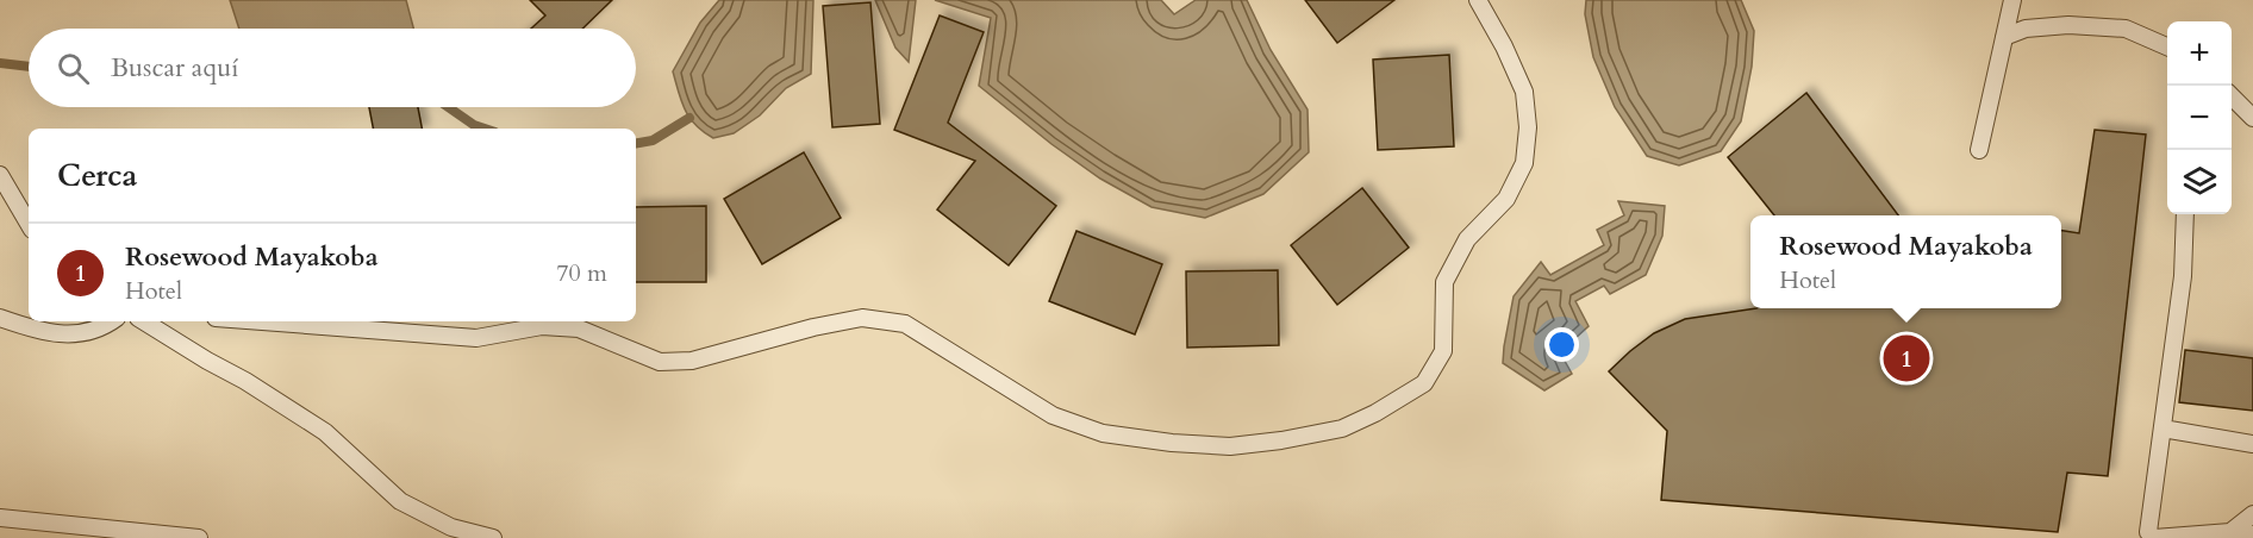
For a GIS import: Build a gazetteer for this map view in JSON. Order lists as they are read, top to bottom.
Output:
{
  "page": {
    "map_buttons": ["+", "−"],
    "search": "Buscar aquí",
    "heading": "Cerca",
    "popup": ["Rosewood Mayakoba", "Hotel"],
    "list": [
      {
        "mark": "1",
        "name": "Rosewood Mayakoba",
        "note": "Hotel",
        "value": "70 m"
      }
    ],
    "pins": "1"
  }
}
